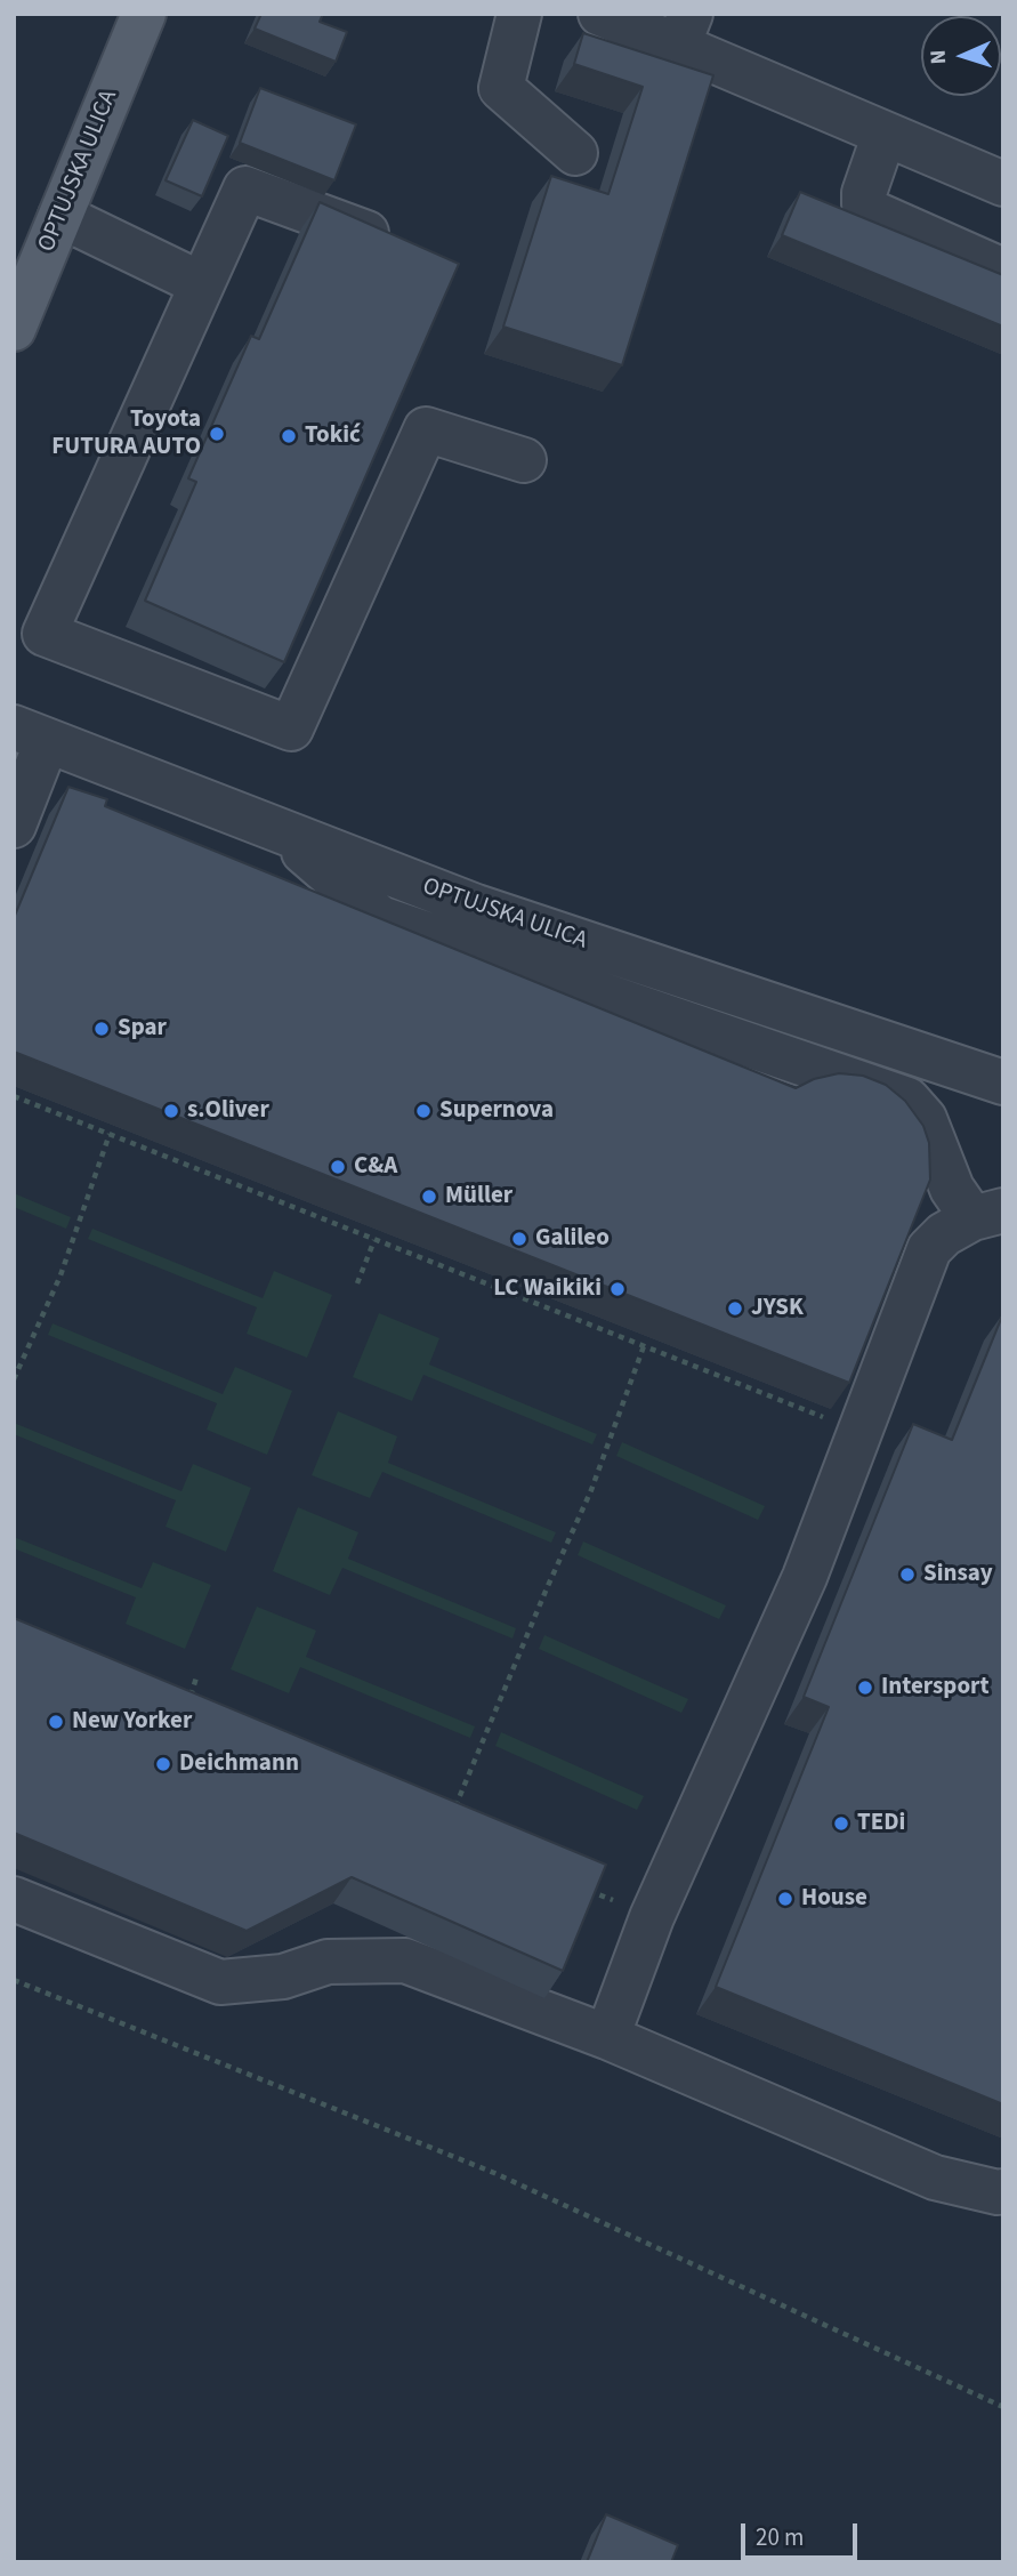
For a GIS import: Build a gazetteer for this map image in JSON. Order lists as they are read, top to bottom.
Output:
{
  "streets": {
    "main road": ["OPTUJSKA ULICA"]
  },
  "places": [
    "Toyota FUTURA AUTO",
    "Tokić",
    "Spar",
    "s.Oliver",
    "Supernova",
    "C&A",
    "Müller",
    "Galileo",
    "LC Waikiki",
    "JYSK",
    "Sinsay",
    "Intersport",
    "New Yorker",
    "Deichmann",
    "TEDi",
    "House"
  ],
  "scale_bar": "20 m",
  "north": "left"
}
